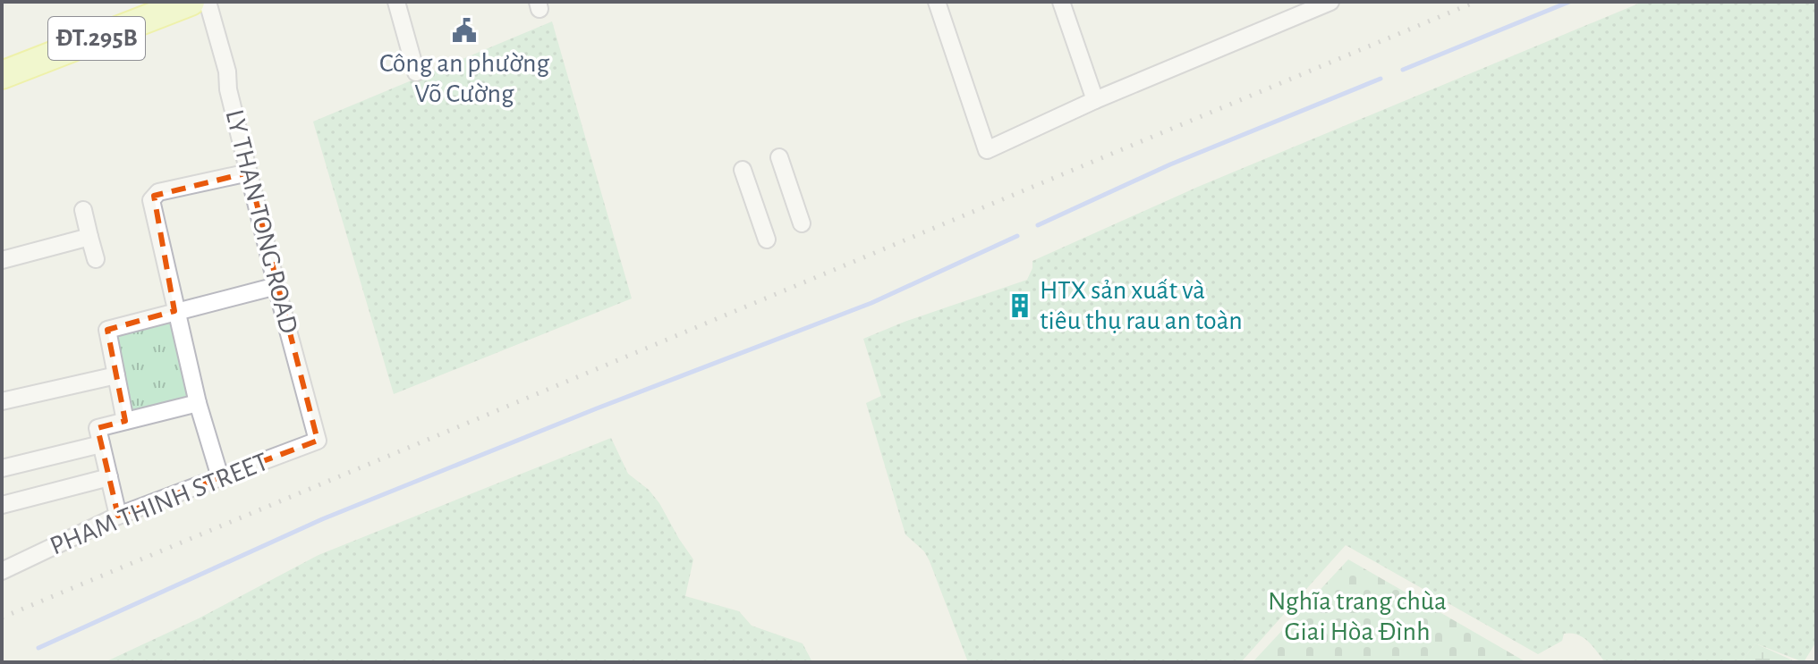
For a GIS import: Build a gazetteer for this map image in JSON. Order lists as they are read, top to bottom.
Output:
{
  "streets": {
    "main road": ["ĐT.295B"],
    "street": ["LY THAN TONG ROAD", "PHAM THINH STREET"]
  },
  "crossings": [
    ["LY THAN TONG ROAD", "PHAM THINH STREET"]
  ],
  "parks": ["Nghĩa trang chùa Giai Hòa Đình"],
  "places": {
    "public building": ["Công an phường Võ Cường"],
    "building": ["HTX sản xuất và tiêu thụ rau an toàn"]
  }
}
